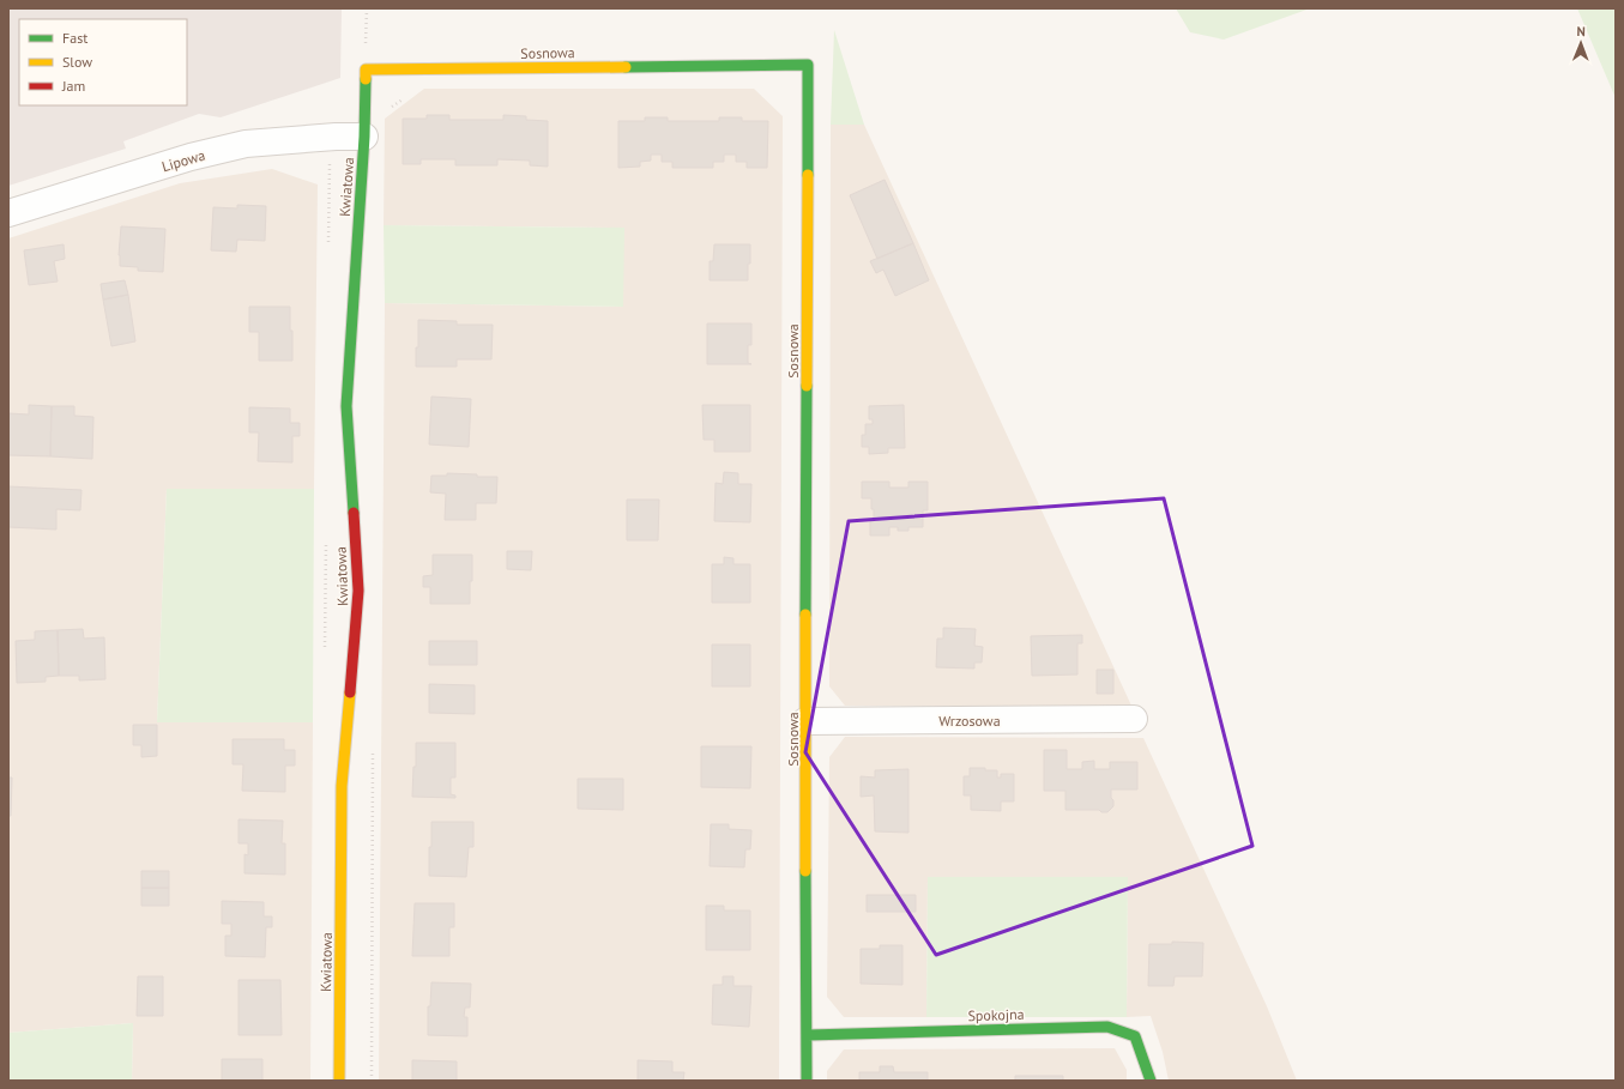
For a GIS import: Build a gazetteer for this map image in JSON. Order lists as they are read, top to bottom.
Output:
{
  "streets": {
    "street": [
      "Sosnowa",
      "Lipowa",
      "Kwiatowa",
      "Wrzosowa",
      "Spokojna"
    ]
  },
  "crossings": [
    ["Sosnowa", "Kwiatowa"],
    ["Sosnowa", "Wrzosowa"],
    ["Sosnowa", "Spokojna"],
    ["Lipowa", "Kwiatowa"]
  ],
  "legend": ["Fast", "Slow", "Jam"],
  "north": "top"
}
